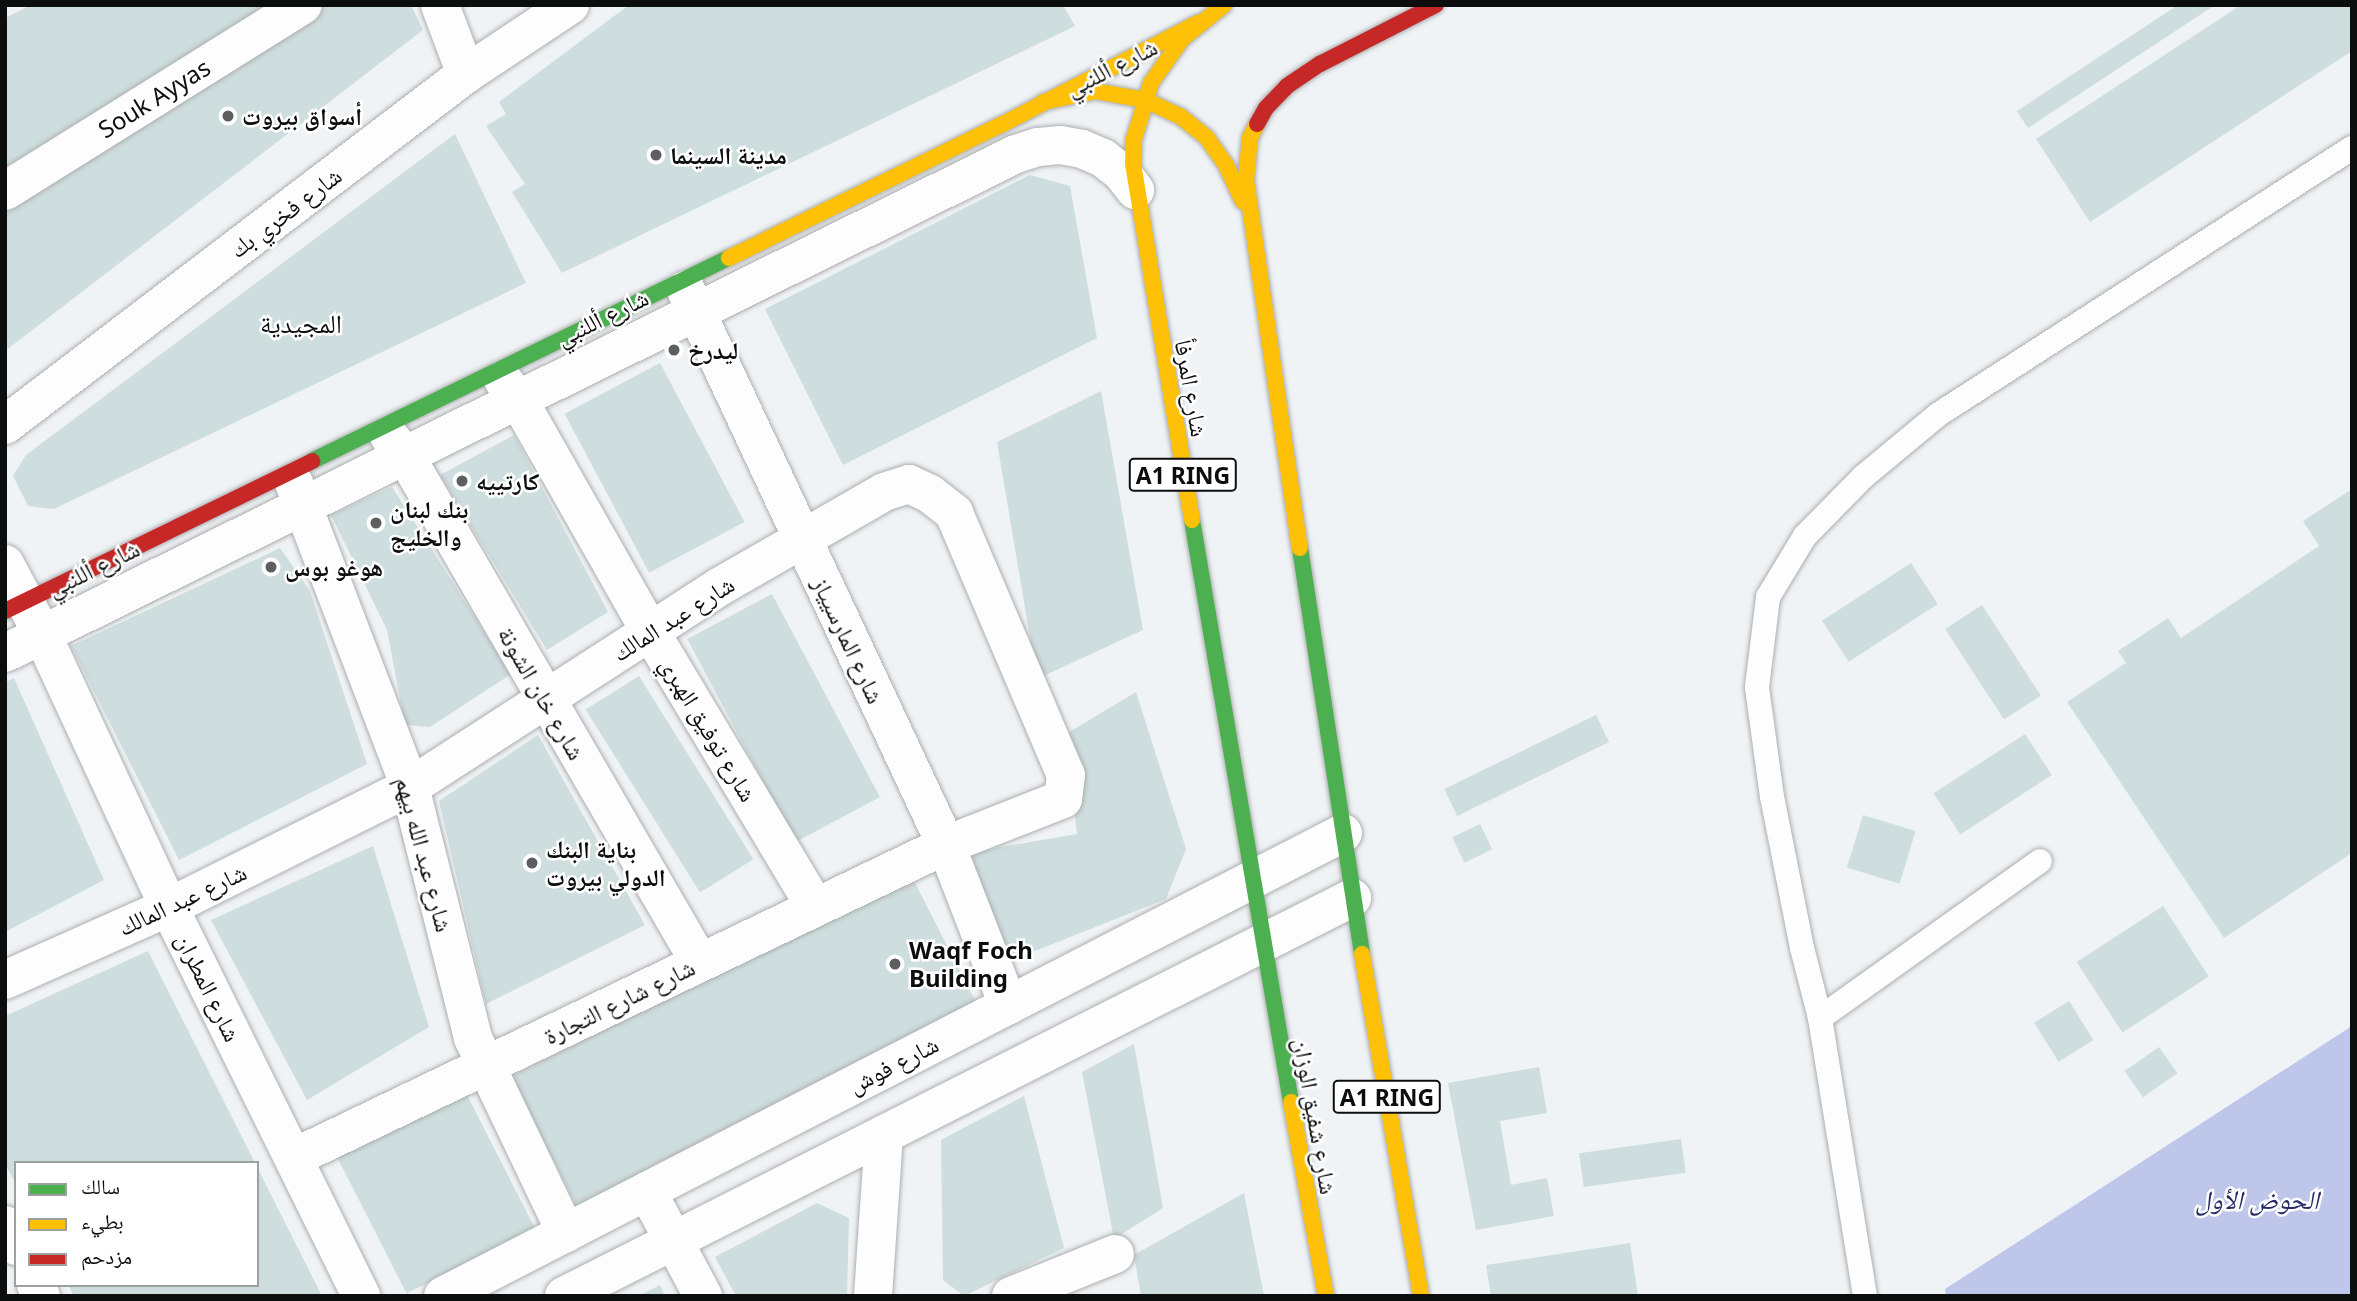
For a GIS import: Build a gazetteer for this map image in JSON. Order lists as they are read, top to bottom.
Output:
{
  "streets": {
    "main road": [
      "شارع أللنبي",
      "شارع المرفأ",
      "A1 RING",
      "شارع شفيق الوزان"
    ],
    "street": [
      "Souk Ayyas",
      "شارع فخري بك",
      "شارع عبد المالك",
      "شارع المارسيياز",
      "شارع خان الشونة",
      "شارع توفيق الهبري",
      "شارع عبد الله بيهم",
      "شارع المطران",
      "شارع شارع التجارة",
      "شارع فوش"
    ]
  },
  "crossings": [
    ["شارع أللنبي", "شارع المرفأ"],
    ["شارع أللنبي", "A1 RING"],
    ["شارع أللنبي", "شارع المارسيياز"],
    ["شارع أللنبي", "شارع خان الشونة"],
    ["شارع أللنبي", "شارع توفيق الهبري"],
    ["شارع أللنبي", "شارع عبد الله بيهم"],
    ["شارع أللنبي", "شارع المطران"],
    ["شارع المرفأ", "A1 RING"],
    ["شارع المرفأ", "شارع فوش"],
    ["شارع المرفأ", "شارع شفيق الوزان"],
    ["A1 RING", "شارع فوش"],
    ["شارع عبد المالك", "شارع المارسيياز"],
    ["شارع عبد المالك", "شارع خان الشونة"],
    ["شارع عبد المالك", "شارع توفيق الهبري"],
    ["شارع عبد المالك", "شارع عبد الله بيهم"],
    ["شارع عبد المالك", "شارع المطران"],
    ["شارع عبد المالك", "شارع شارع التجارة"],
    ["شارع المارسيياز", "شارع شارع التجارة"],
    ["شارع المارسيياز", "شارع فوش"],
    ["شارع خان الشونة", "شارع شارع التجارة"],
    ["شارع توفيق الهبري", "شارع شارع التجارة"],
    ["شارع عبد الله بيهم", "شارع شارع التجارة"],
    ["شارع عبد الله بيهم", "شارع فوش"],
    ["شارع المطران", "شارع شارع التجارة"]
  ],
  "districts": ["المجيدية"],
  "water": ["الحوض الأول"],
  "places": [
    "أسواق بيروت",
    "مدينة السينما",
    "ليدرخ",
    "كارتييه",
    "بنك لبنان والخليج",
    "هوغو بوس",
    "بناية البنك الدولي بيروت",
    "Waqf Foch Building"
  ],
  "legend": ["سالك", "بطيء", "مزدحم"]
}
